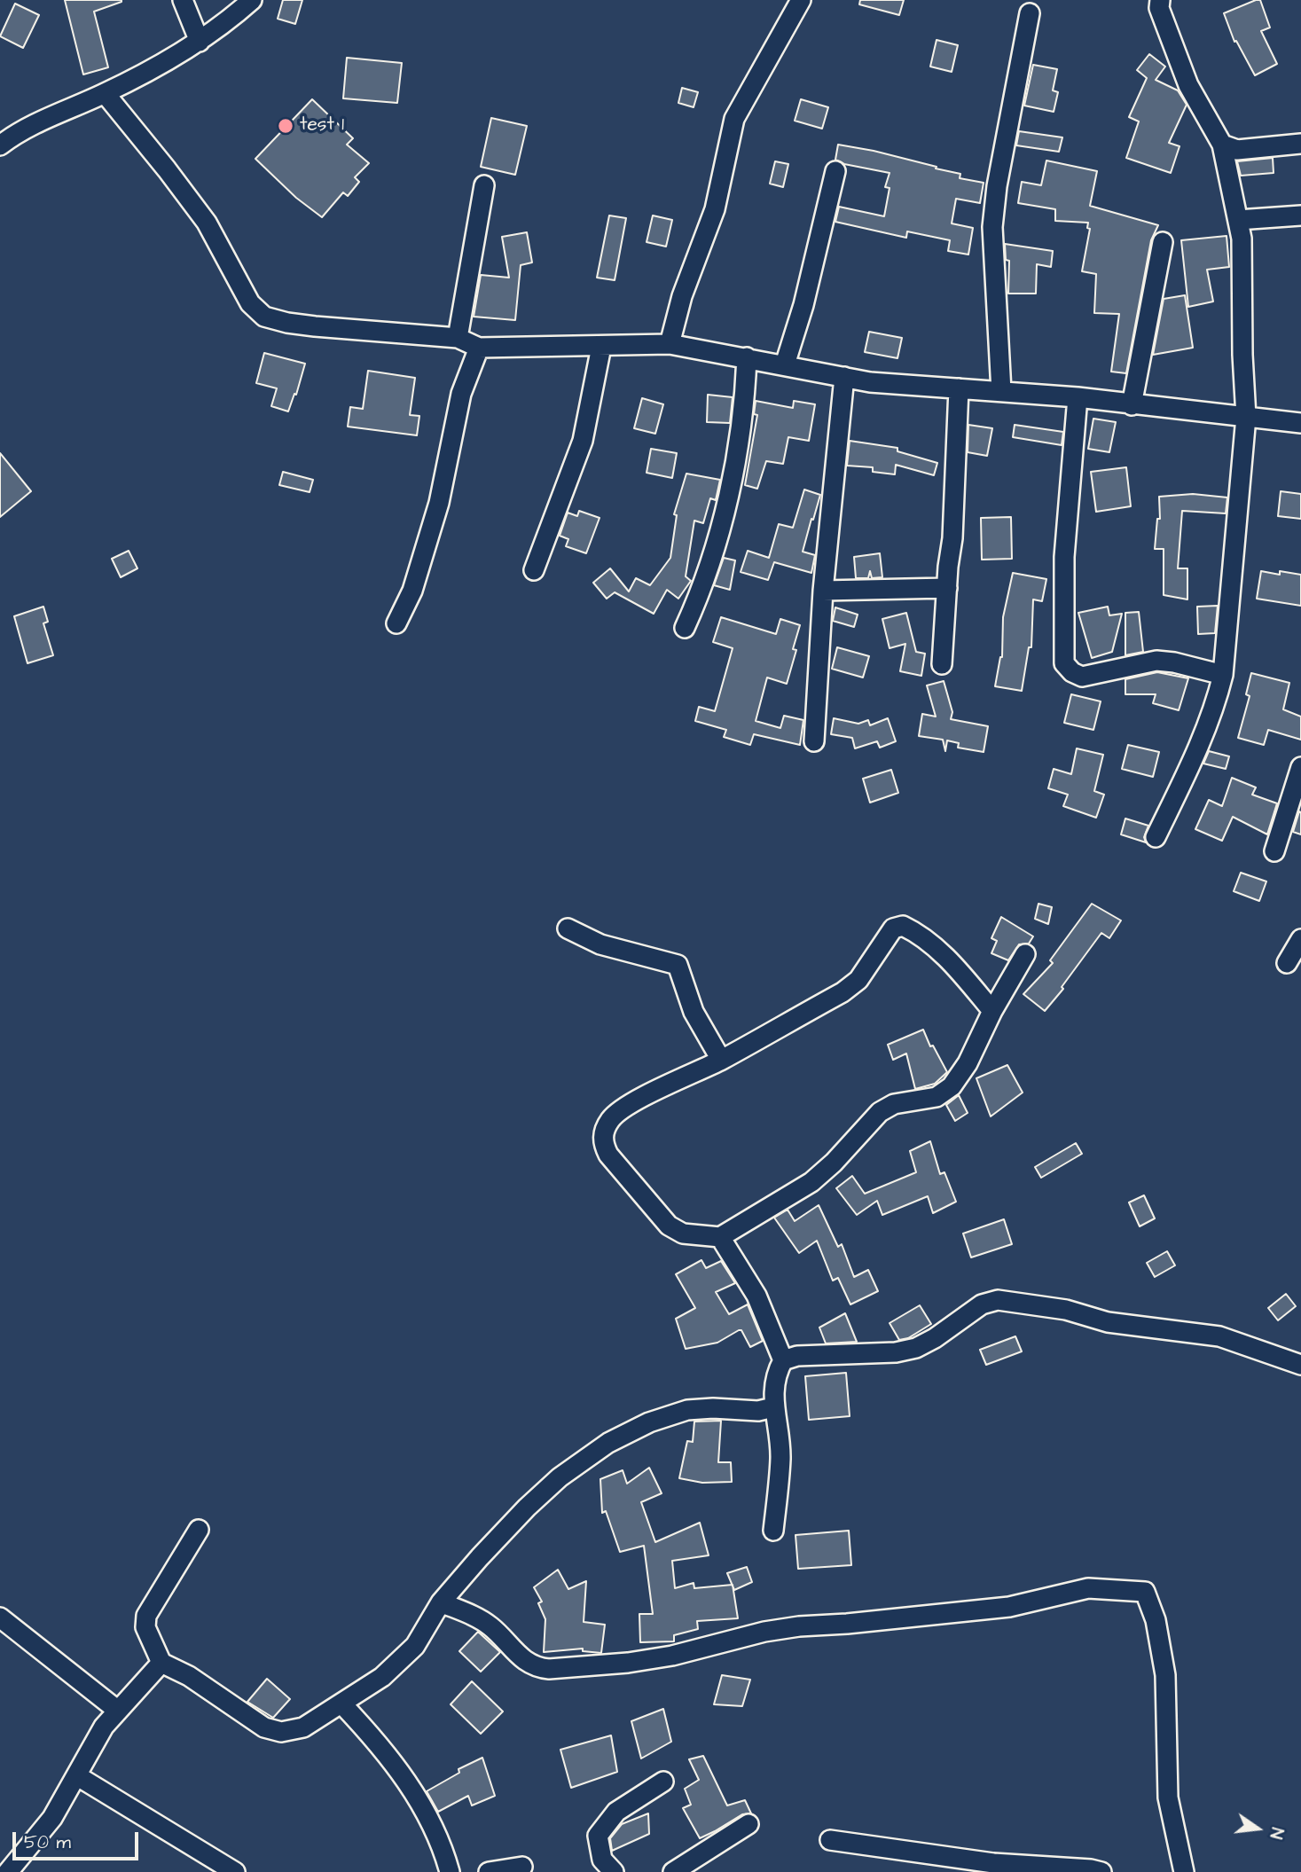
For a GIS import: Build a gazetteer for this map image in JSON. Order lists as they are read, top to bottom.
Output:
{
  "places": ["test 1"],
  "scale_bar": "50 m",
  "north": "right"
}
